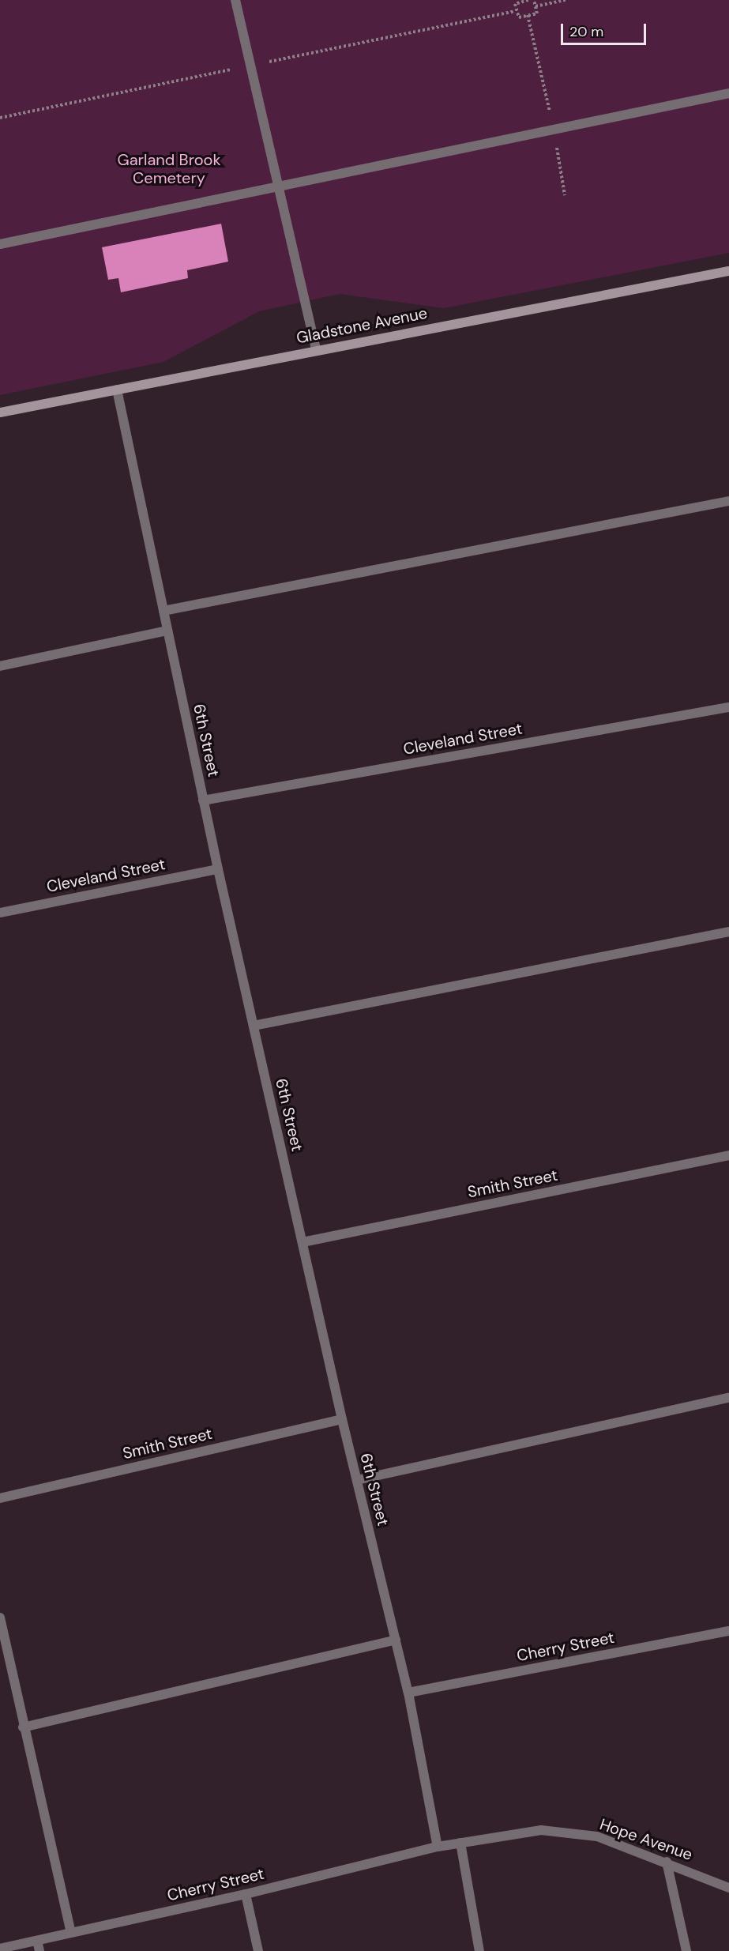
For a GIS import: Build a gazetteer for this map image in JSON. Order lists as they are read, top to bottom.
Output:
{
  "streets": {
    "street": [
      "Gladstone Avenue",
      "Cleveland Street",
      "6th Street",
      "Smith Street",
      "Cherry Street",
      "Hope Avenue"
    ]
  },
  "crossings": [
    ["Gladstone Avenue", "6th Street"],
    ["Cleveland Street", "6th Street"],
    ["6th Street", "Smith Street"],
    ["6th Street", "Cherry Street"],
    ["6th Street", "Hope Avenue"],
    ["Cherry Street", "Hope Avenue"]
  ],
  "parks": ["Garland Brook Cemetery"],
  "scale_bar": "20 m"
}
